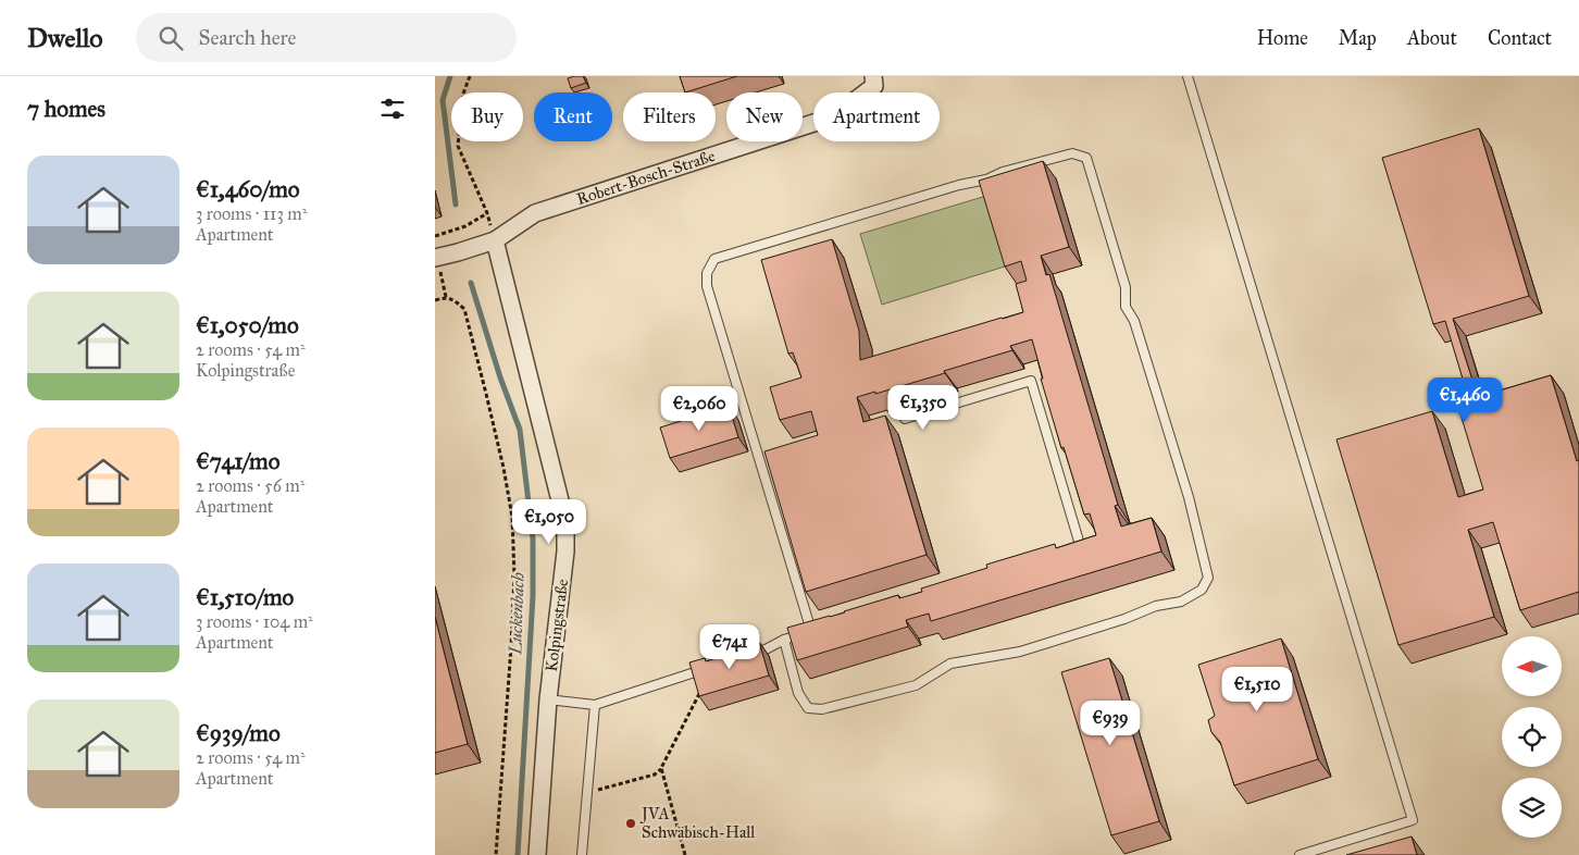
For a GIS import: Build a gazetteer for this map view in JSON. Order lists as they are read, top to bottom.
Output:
{
  "streets": {
    "street": ["Robert-Bosch-Straße", "Kolpingstraße"]
  },
  "crossings": [
    ["Robert-Bosch-Straße", "Kolpingstraße"]
  ],
  "water": ["Luckenbach"],
  "places": ["JVA Schwäbisch-Hall"],
  "north": "left",
  "page": {
    "header": "Dwello",
    "search": "Search here",
    "nav": [
      "Home",
      "Map",
      "About",
      "Contact"
    ],
    "heading": "7 homes",
    "chip": [
      "Buy",
      "Rent",
      "Filters",
      "New",
      "Apartment"
    ],
    "list": [
      {
        "name": "€1,460/mo",
        "note": "3 rooms · 113 m² · Apartment"
      },
      {
        "name": "€1,050/mo",
        "note": "2 rooms · 54 m² · Kolpingstraße"
      },
      {
        "name": "€741/mo",
        "note": "2 rooms · 56 m² · Apartment"
      },
      {
        "name": "€1,510/mo",
        "note": "3 rooms · 104 m² · Apartment"
      },
      {
        "name": "€939/mo",
        "note": "2 rooms · 54 m² · Apartment"
      }
    ],
    "price": [
      "€1,460",
      "€1,350",
      "€2,060",
      "€1,050",
      "€741",
      "€1,510",
      "€939"
    ]
  }
}
